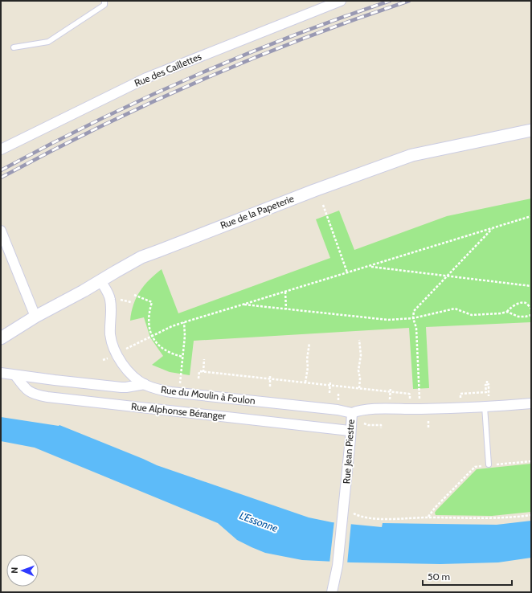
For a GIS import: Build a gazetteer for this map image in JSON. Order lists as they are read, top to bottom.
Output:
{
  "streets": {
    "street": [
      "Rue des Caillettes",
      "Rue de la Papeterie",
      "Rue du Moulin à Foulon",
      "Rue Alphonse Béranger",
      "Rue Jean Piestre"
    ]
  },
  "crossings": [
    ["Rue de la Papeterie", "Rue du Moulin à Foulon"],
    ["Rue du Moulin à Foulon", "Rue Jean Piestre"],
    ["Rue Alphonse Béranger", "Rue Jean Piestre"]
  ],
  "water": ["L'Essonne"],
  "scale_bar": "50 m",
  "north": "left"
}
